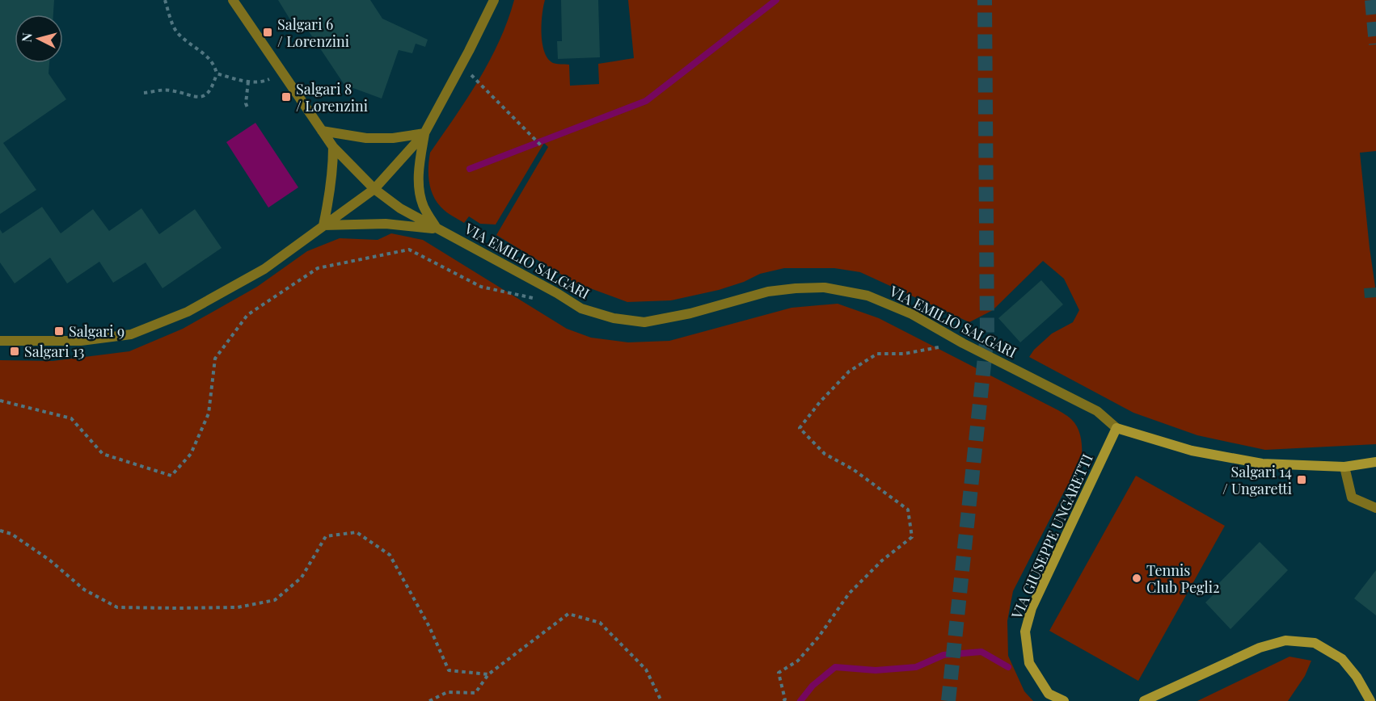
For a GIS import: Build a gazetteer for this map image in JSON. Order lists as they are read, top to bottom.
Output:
{
  "streets": {
    "street": ["VIA EMILIO SALGARI", "VIA GIUSEPPE UNGARETTI"]
  },
  "crossings": [
    ["VIA EMILIO SALGARI", "VIA GIUSEPPE UNGARETTI"]
  ],
  "places": {
    "transit": [
      "Salgari 6 / Lorenzini",
      "Salgari 8 / Lorenzini",
      "Salgari 9",
      "Salgari 13",
      "Salgari 14 / Ungaretti"
    ],
    "other": ["Tennis Club Pegli2"]
  },
  "north": "left"
}
